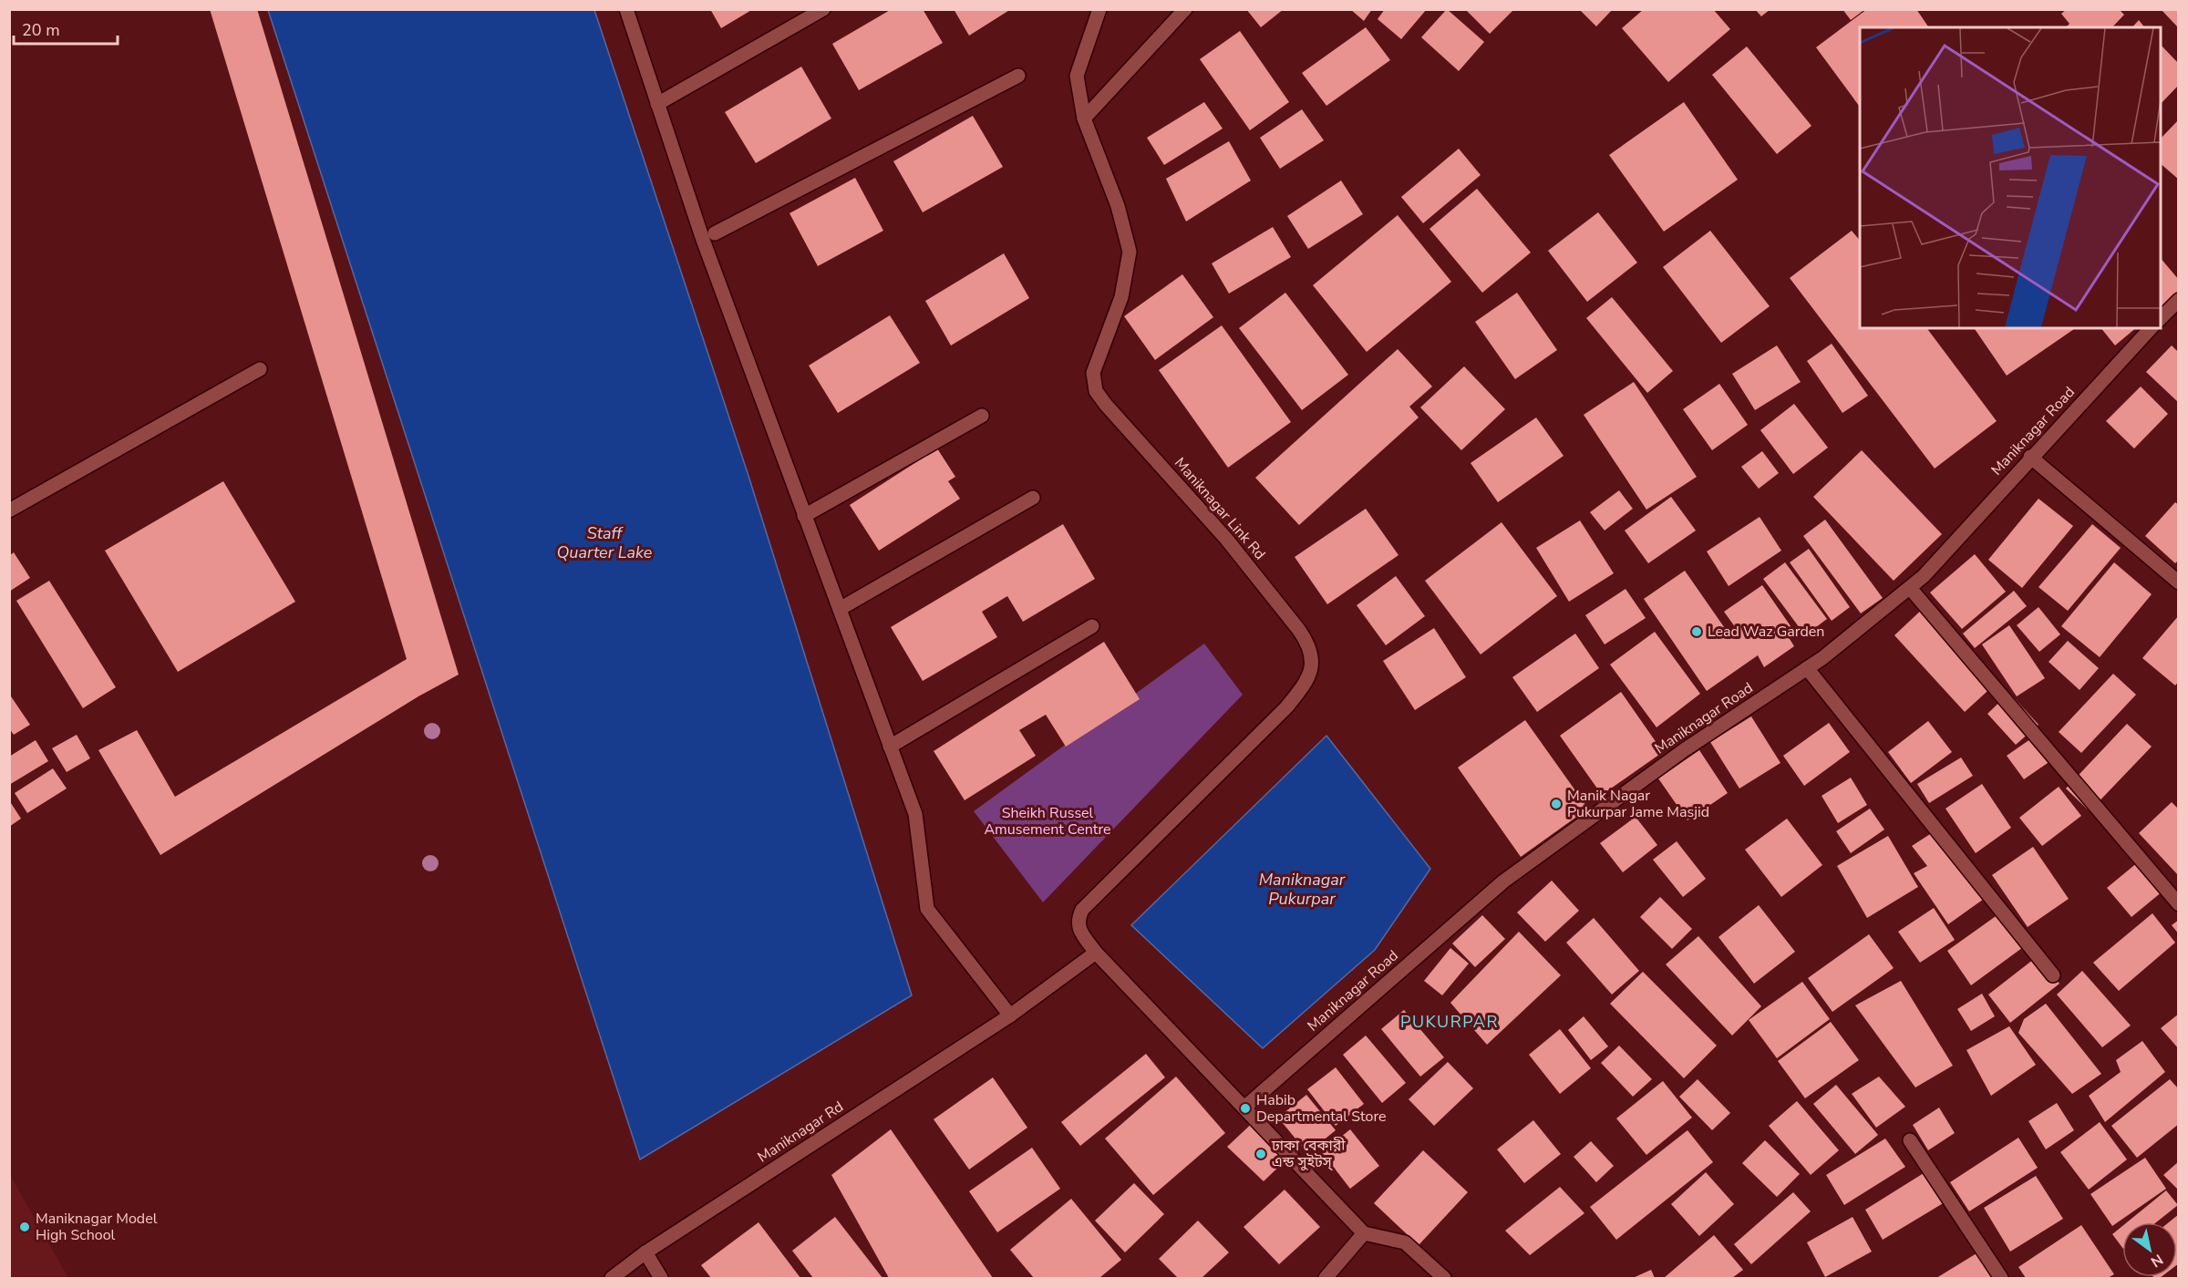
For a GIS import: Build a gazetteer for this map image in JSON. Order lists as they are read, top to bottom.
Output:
{
  "streets": {
    "street": ["Maniknagar Road", "Maniknagar Link Rd", "Maniknagar Rd"]
  },
  "crossings": [
    ["Maniknagar Link Rd", "Maniknagar Rd"]
  ],
  "districts": ["PUKURPAR"],
  "water": ["Staff Quarter Lake", "Maniknagar Pukurpar"],
  "parks": ["Sheikh Russel Amusement Centre"],
  "places": [
    "Lead Waz Garden",
    "Manik Nagar Pukurpar Jame Masjid",
    "Habib Departmental Store",
    "ঢাকা বেকারী এন্ড সুইটস্",
    "Maniknagar Model High School"
  ],
  "scale_bar": "20 m",
  "north": "bottom right"
}
